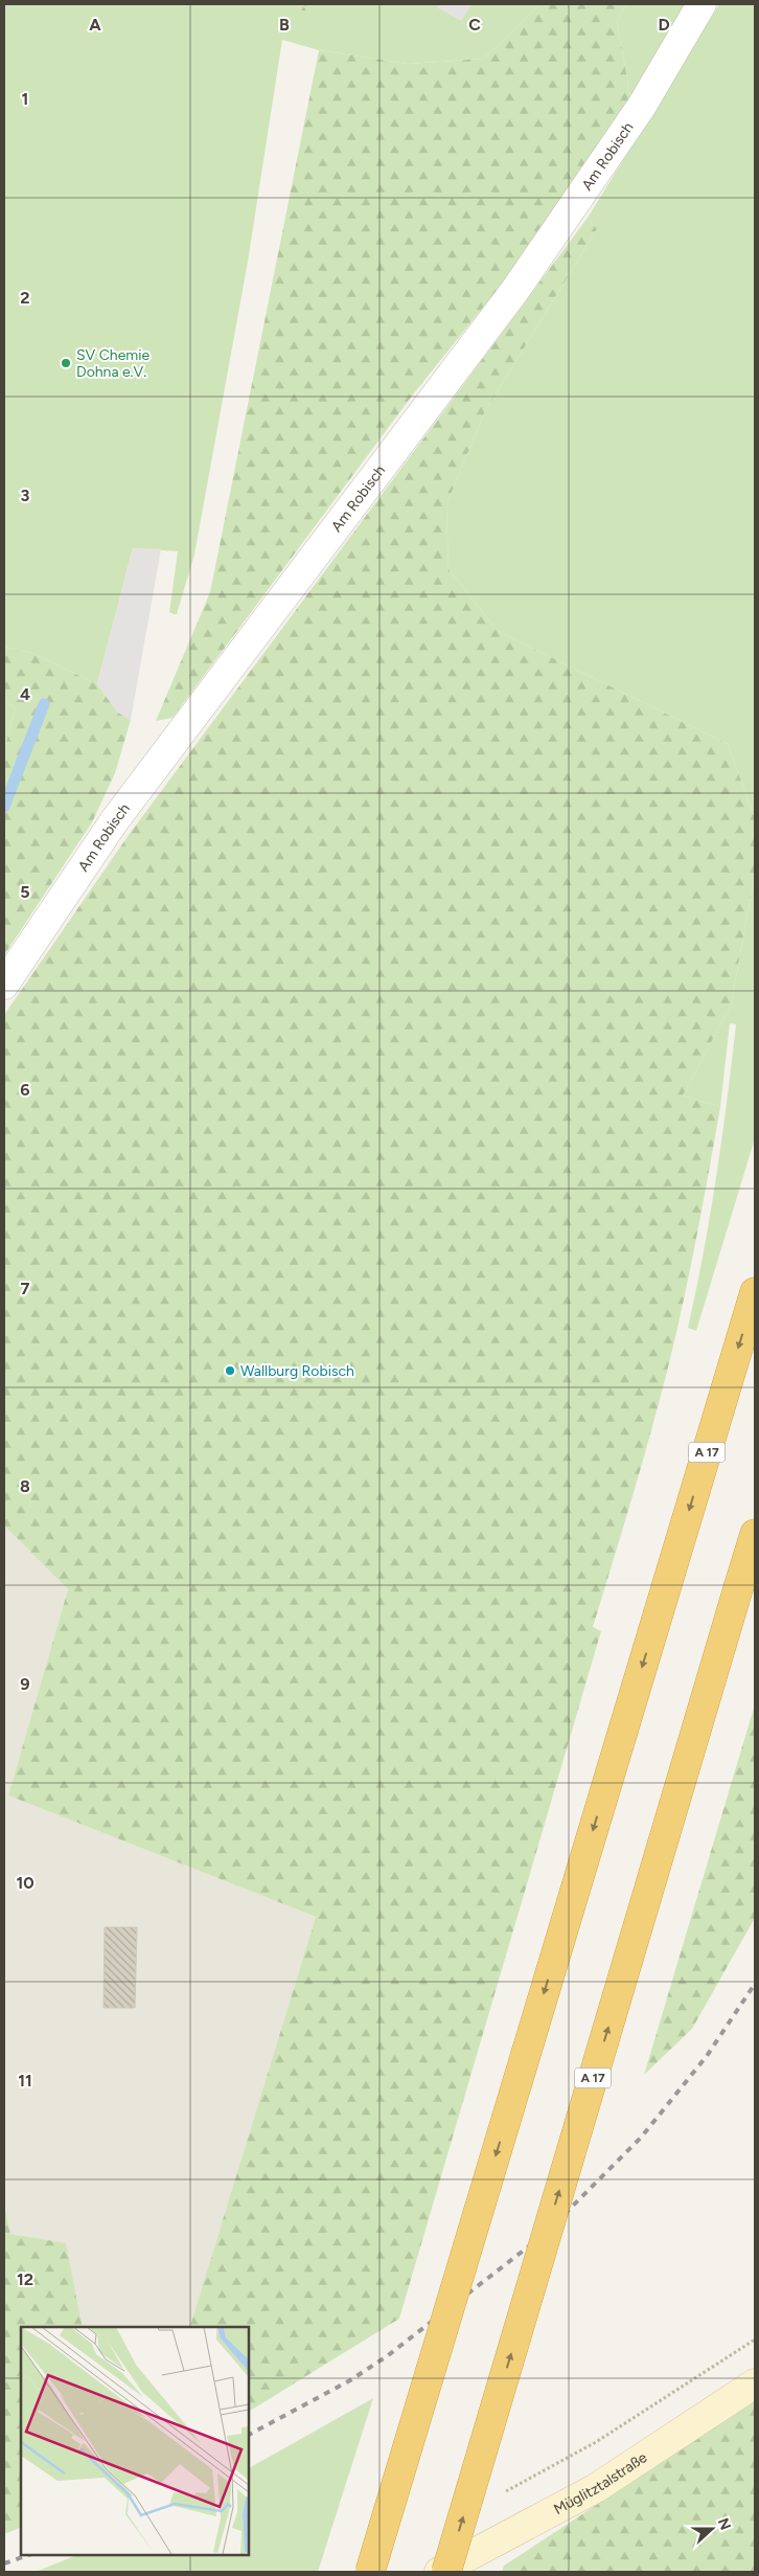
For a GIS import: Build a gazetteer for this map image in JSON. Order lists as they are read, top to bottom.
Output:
{
  "streets": {
    "highway": ["A 17"],
    "main road": ["Müglitztalstraße"],
    "street": ["Am Robisch"]
  },
  "places": ["SV Chemie Dohna e.V.", "Wallburg Robisch"],
  "north": "right",
  "grid": {
    "columns": [
      "A",
      "B",
      "C",
      "D"
    ],
    "rows": [
      "1",
      "2",
      "3",
      "4",
      "5",
      "6",
      "7",
      "8",
      "9",
      "10",
      "11",
      "12"
    ]
  }
}
